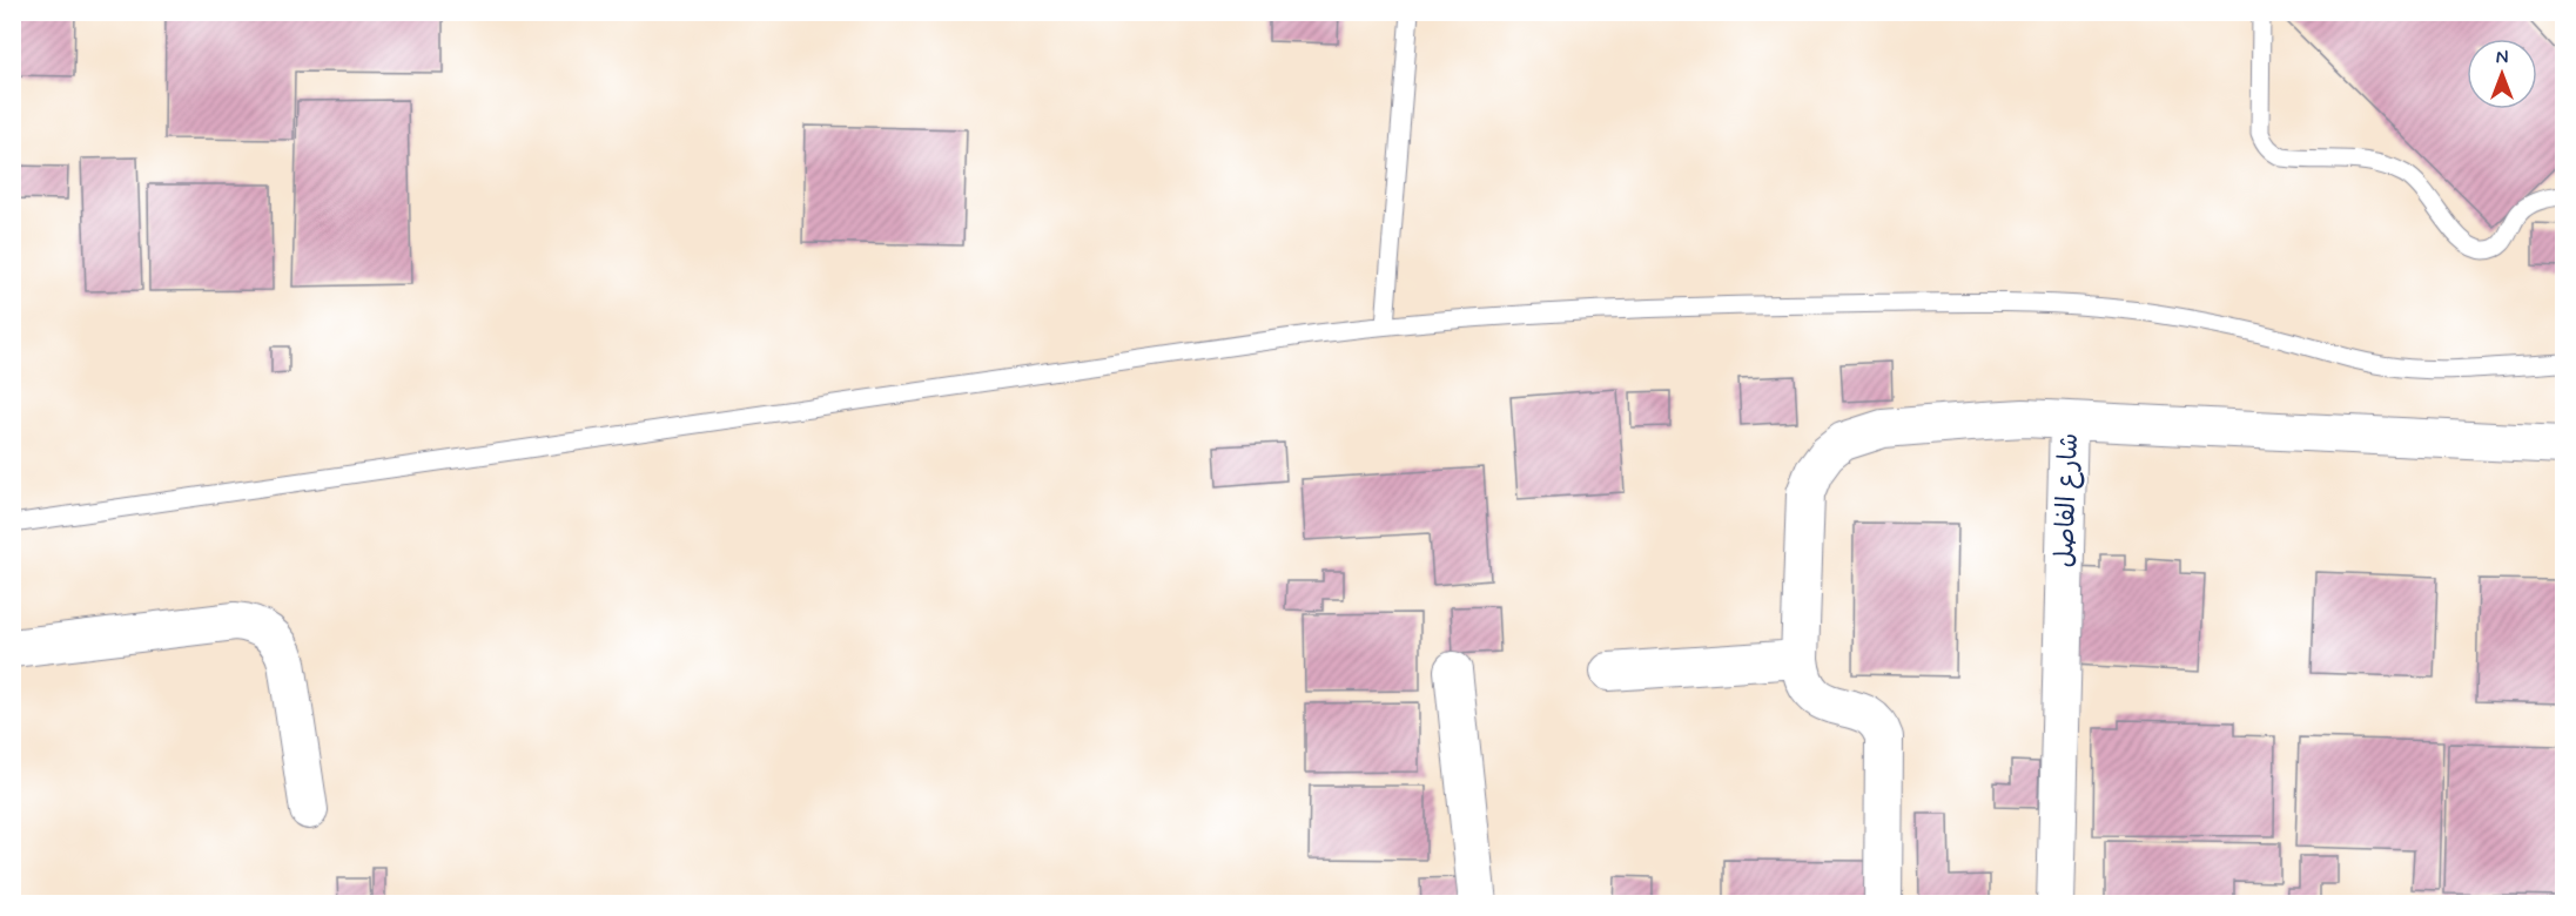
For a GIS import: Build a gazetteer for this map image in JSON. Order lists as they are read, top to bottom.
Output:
{
  "streets": {
    "street": ["شارع الفاصل"]
  },
  "north": "top"
}
